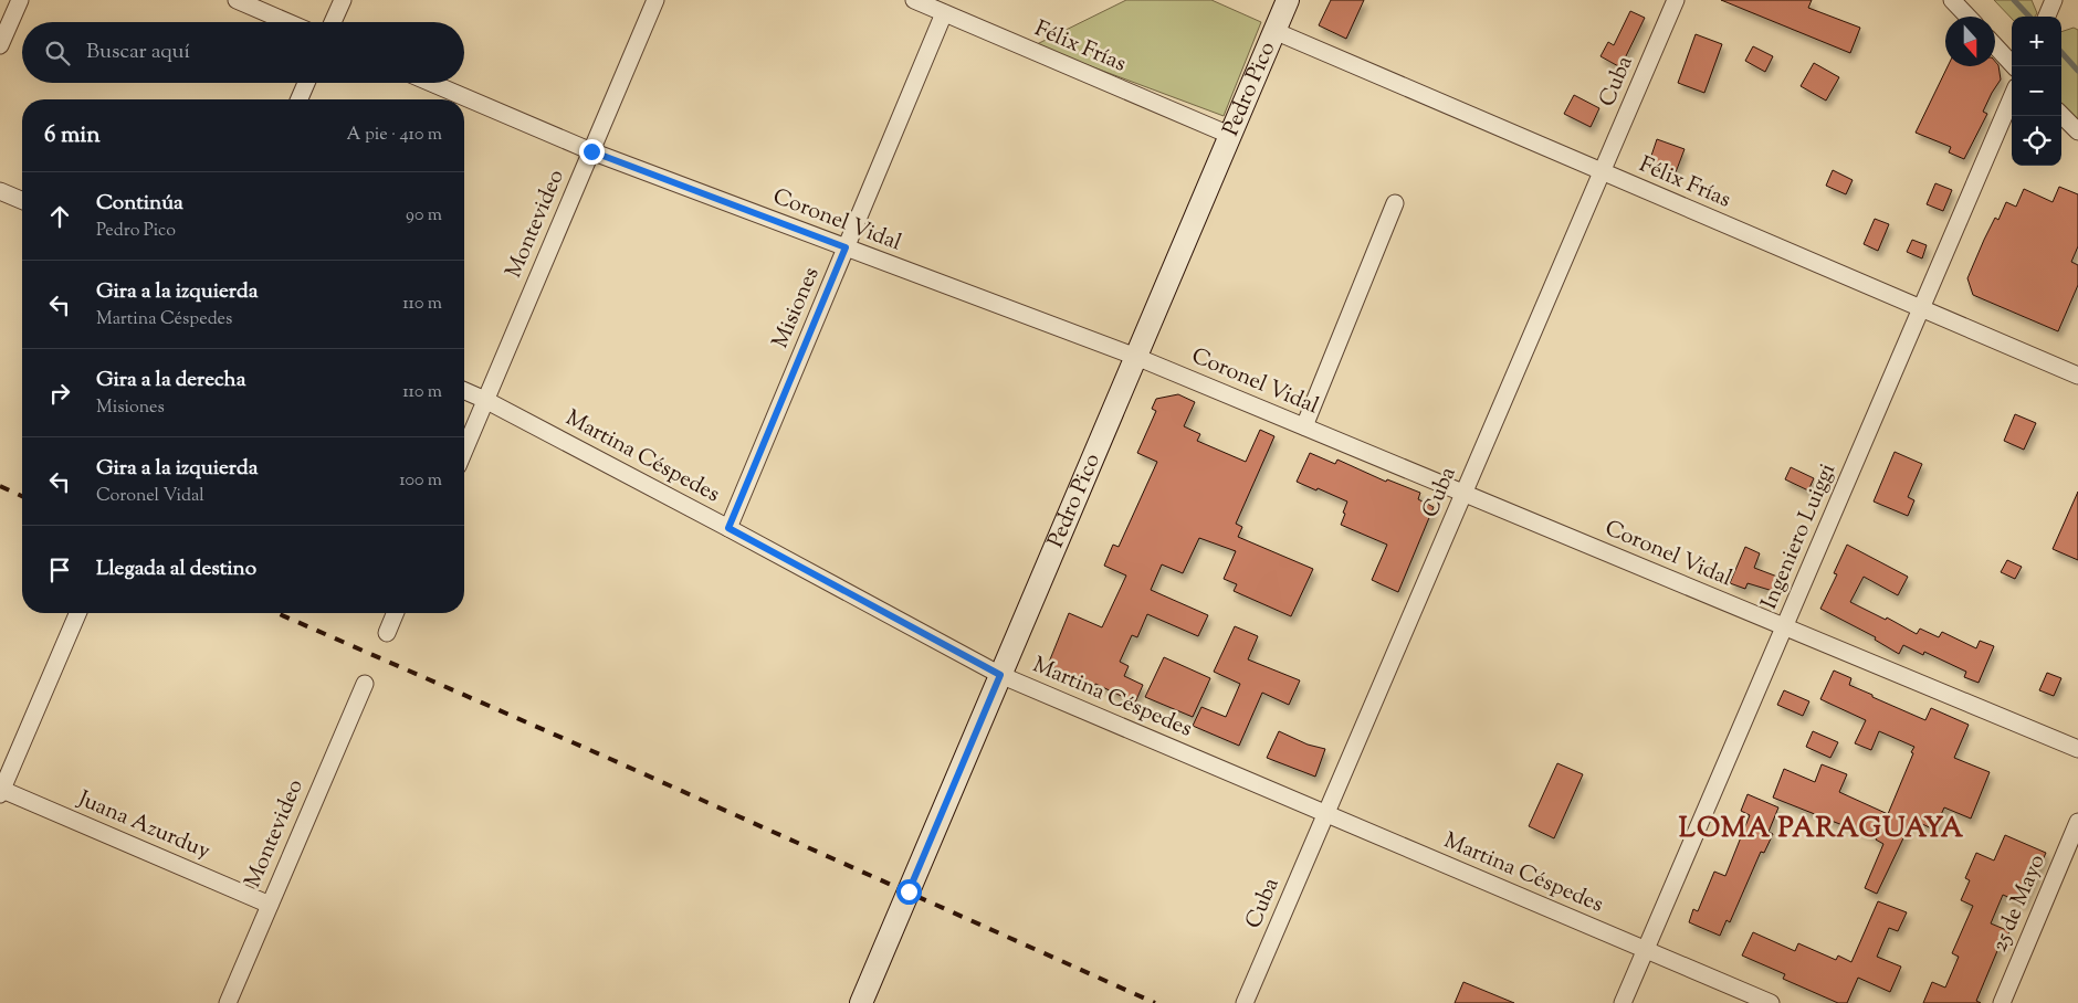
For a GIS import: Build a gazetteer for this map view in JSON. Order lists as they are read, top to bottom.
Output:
{
  "streets": {
    "street": [
      "Félix Frías",
      "Cuba",
      "Pedro Pico",
      "Coronel Vidal",
      "Montevideo",
      "Misiones",
      "Martina Céspedes",
      "Ingeniero Luiggi",
      "Juana Azurduy",
      "25 de Mayo"
    ]
  },
  "crossings": [
    ["Félix Frías", "Cuba"],
    ["Félix Frías", "Pedro Pico"],
    ["Félix Frías", "Misiones"],
    ["Félix Frías", "Ingeniero Luiggi"],
    ["Cuba", "Coronel Vidal"],
    ["Cuba", "Martina Céspedes"],
    ["Pedro Pico", "Coronel Vidal"],
    ["Pedro Pico", "Martina Céspedes"],
    ["Coronel Vidal", "Montevideo"],
    ["Coronel Vidal", "Misiones"],
    ["Coronel Vidal", "Ingeniero Luiggi"],
    ["Montevideo", "Martina Céspedes"],
    ["Montevideo", "Juana Azurduy"],
    ["Misiones", "Martina Céspedes"],
    ["Martina Céspedes", "Ingeniero Luiggi"]
  ],
  "districts": ["LOMA PARAGUAYA"],
  "north": "bottom",
  "page": {
    "map_buttons": ["+", "−"],
    "search": "Buscar aquí",
    "heading": ["6 min", "A pie · 410 m"],
    "list": [
      ["Continúa", "Pedro Pico", "90 m"],
      ["Gira a la izquierda", "Martina Céspedes", "110 m"],
      ["Gira a la derecha", "Misiones", "110 m"],
      ["Gira a la izquierda", "Coronel Vidal", "100 m"],
      "Llegada al destino"
    ]
  }
}
